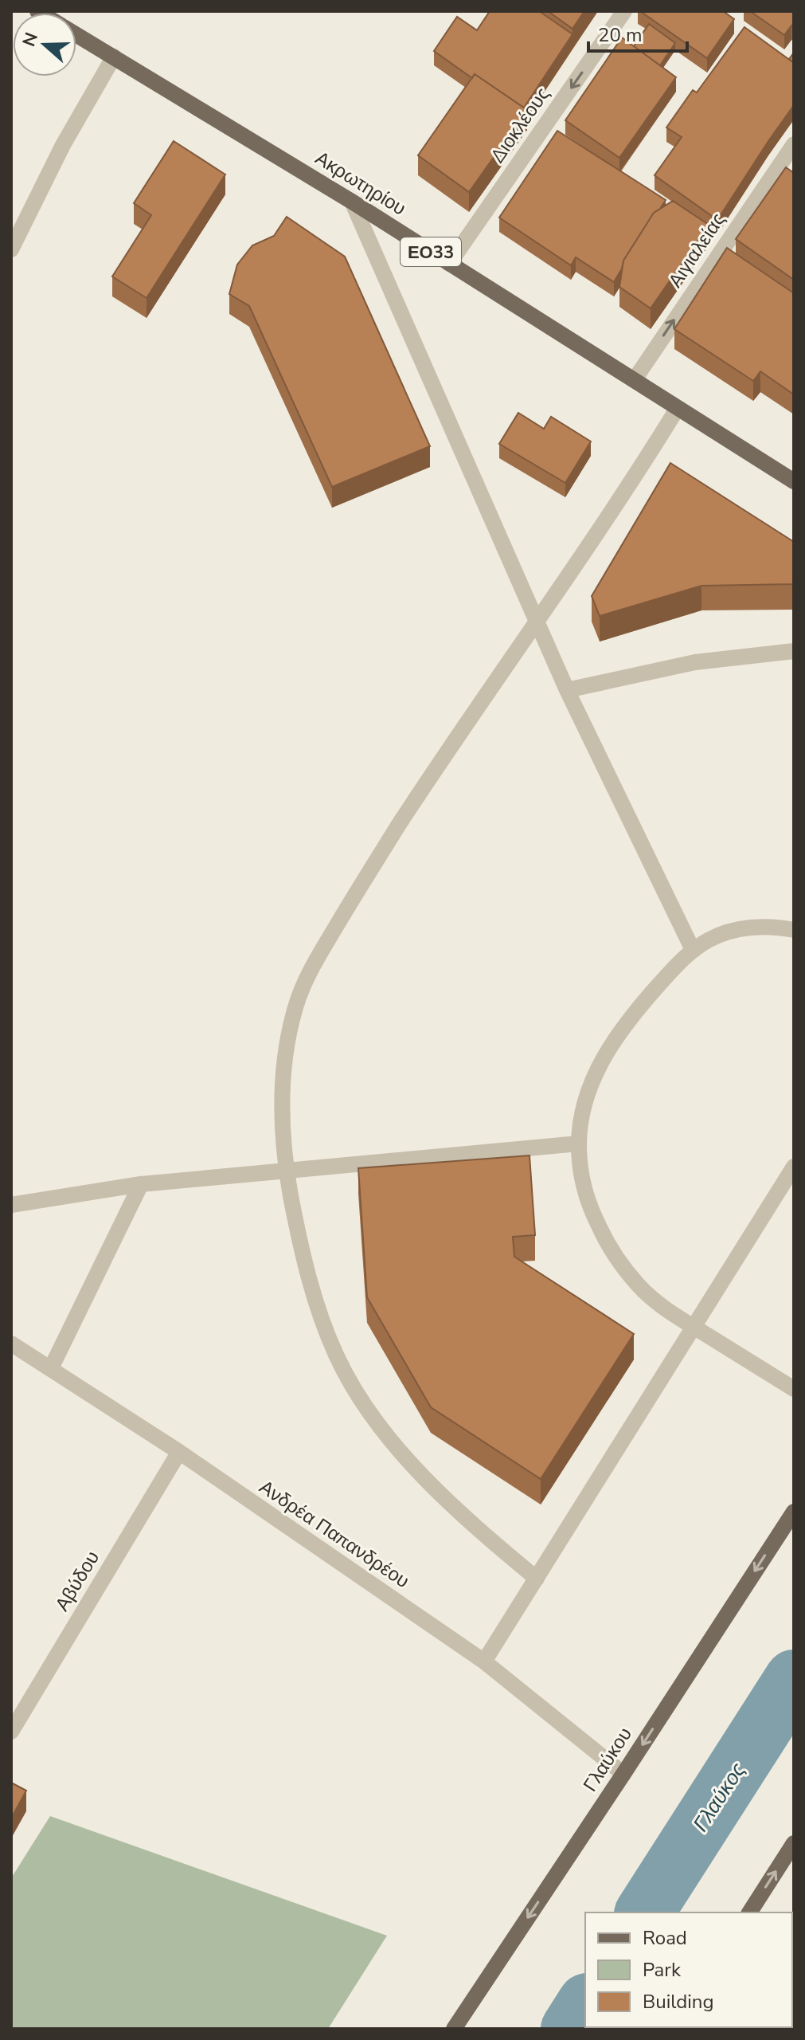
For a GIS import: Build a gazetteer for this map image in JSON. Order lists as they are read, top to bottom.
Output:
{
  "streets": {
    "main road": ["Ακρωτηρίου", "ΕΟ33", "Γλαύκου"],
    "street": [
      "Διοκλέους",
      "Αιγιαλείας",
      "Ανδρέα Παπανδρέου",
      "Αβύδου"
    ]
  },
  "crossings": [
    ["Διοκλέους", "Ακρωτηρίου"],
    ["Ακρωτηρίου", "Αιγιαλείας"],
    ["Ανδρέα Παπανδρέου", "Αβύδου"],
    ["Ανδρέα Παπανδρέου", "Γλαύκου"]
  ],
  "one_way": ["Διοκλέους", "Αιγιαλείας", "Γλαύκου"],
  "water": ["Γλαύκος"],
  "legend": ["Road", "Park", "Building"],
  "scale_bar": "20 m",
  "north": "left"
}
